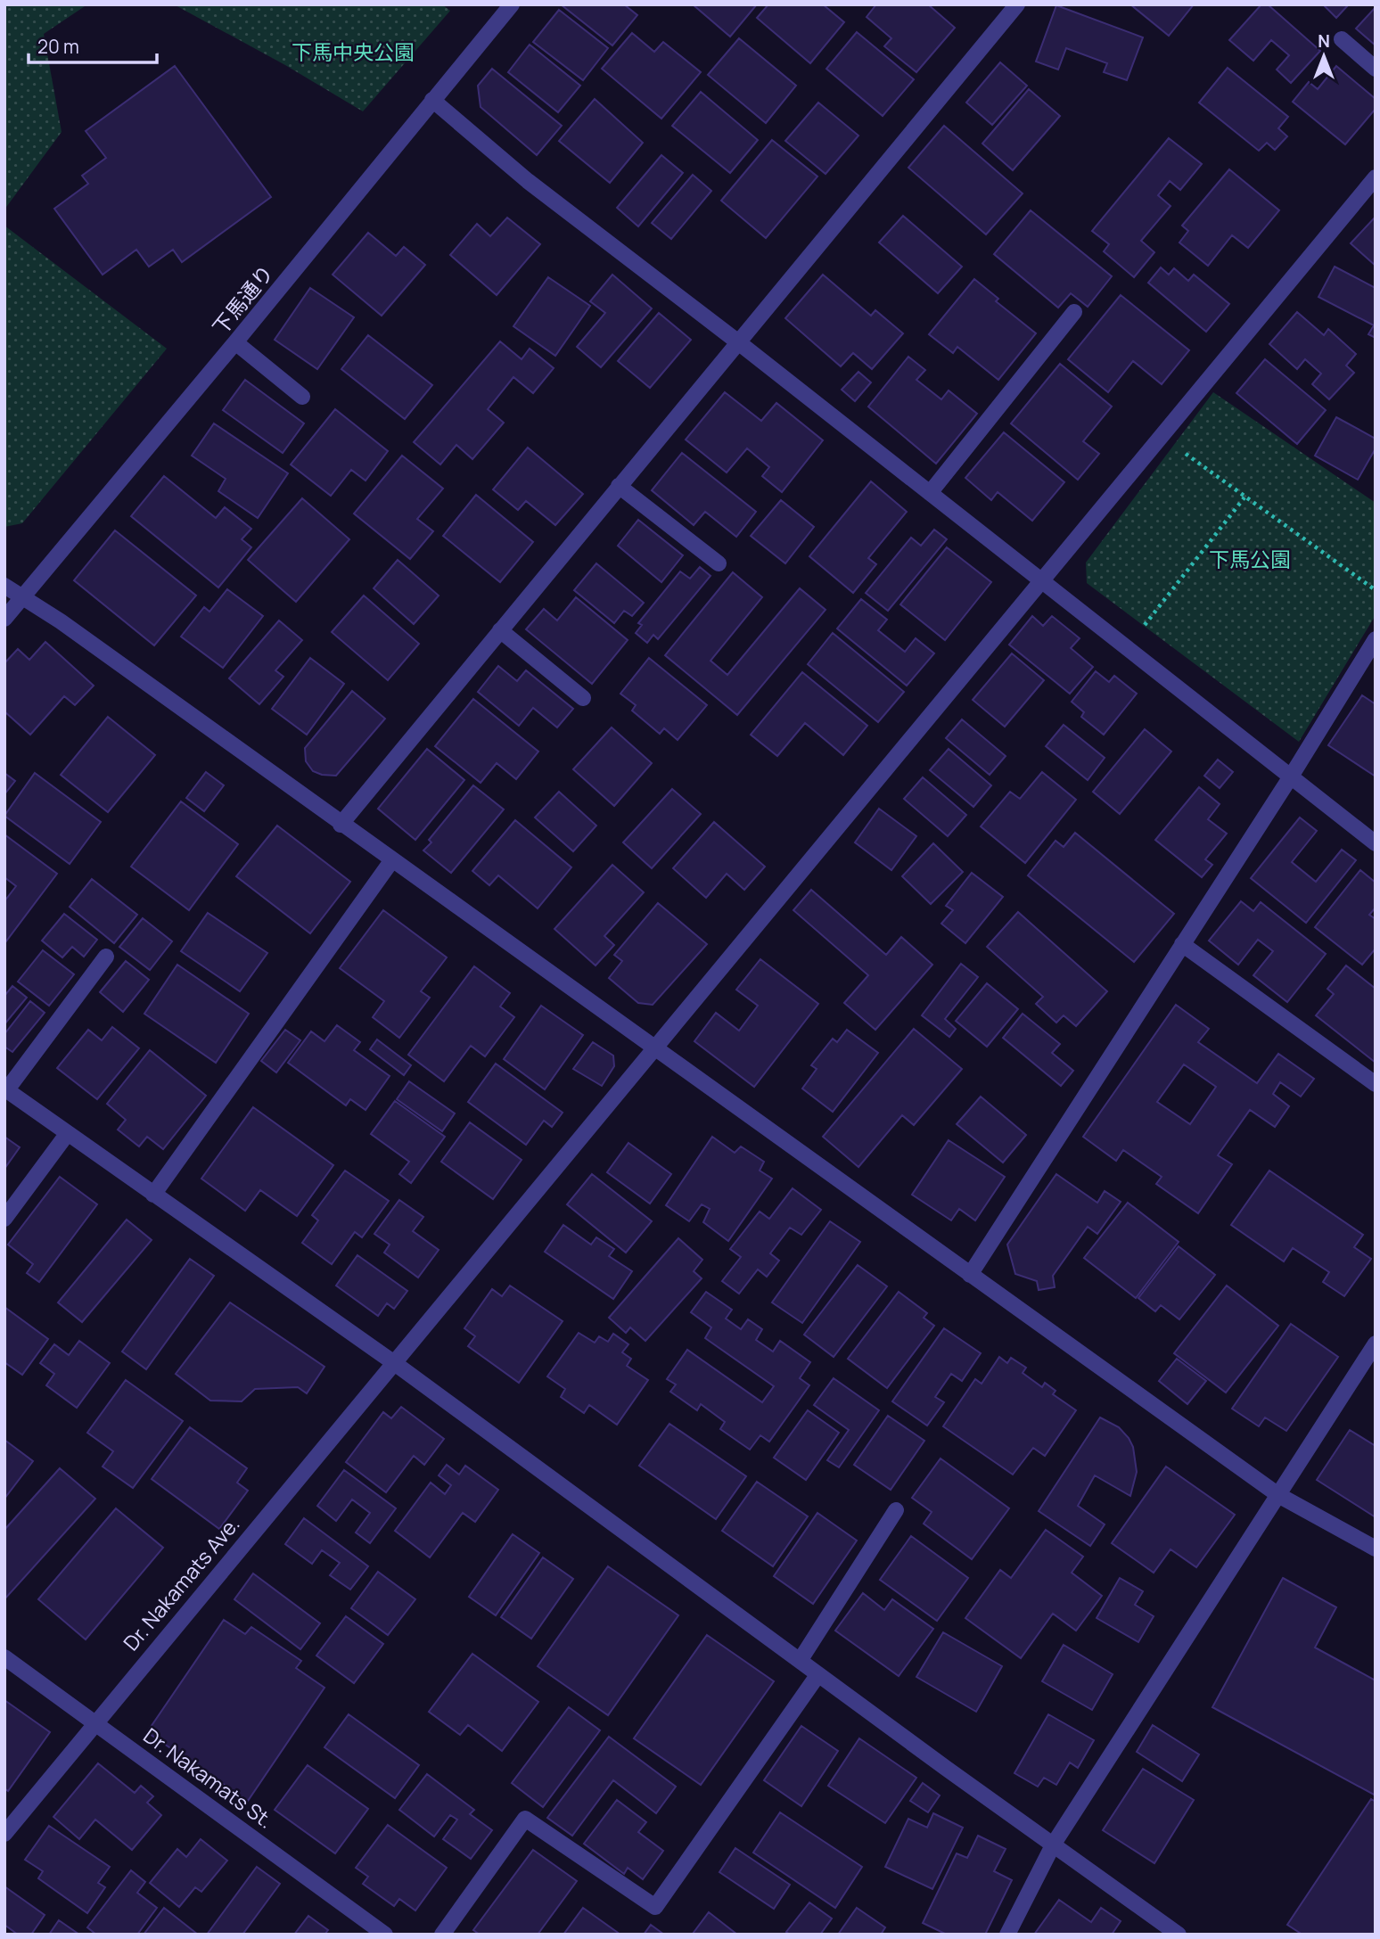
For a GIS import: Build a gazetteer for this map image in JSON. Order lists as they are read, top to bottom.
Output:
{
  "streets": {
    "street": ["下馬通り", "Dr. Nakamats Ave.", "Dr. Nakamats St."]
  },
  "crossings": [
    ["Dr. Nakamats Ave.", "Dr. Nakamats St."]
  ],
  "parks": ["下馬中央公園", "下馬公園"],
  "scale_bar": "20 m",
  "north": "top"
}
